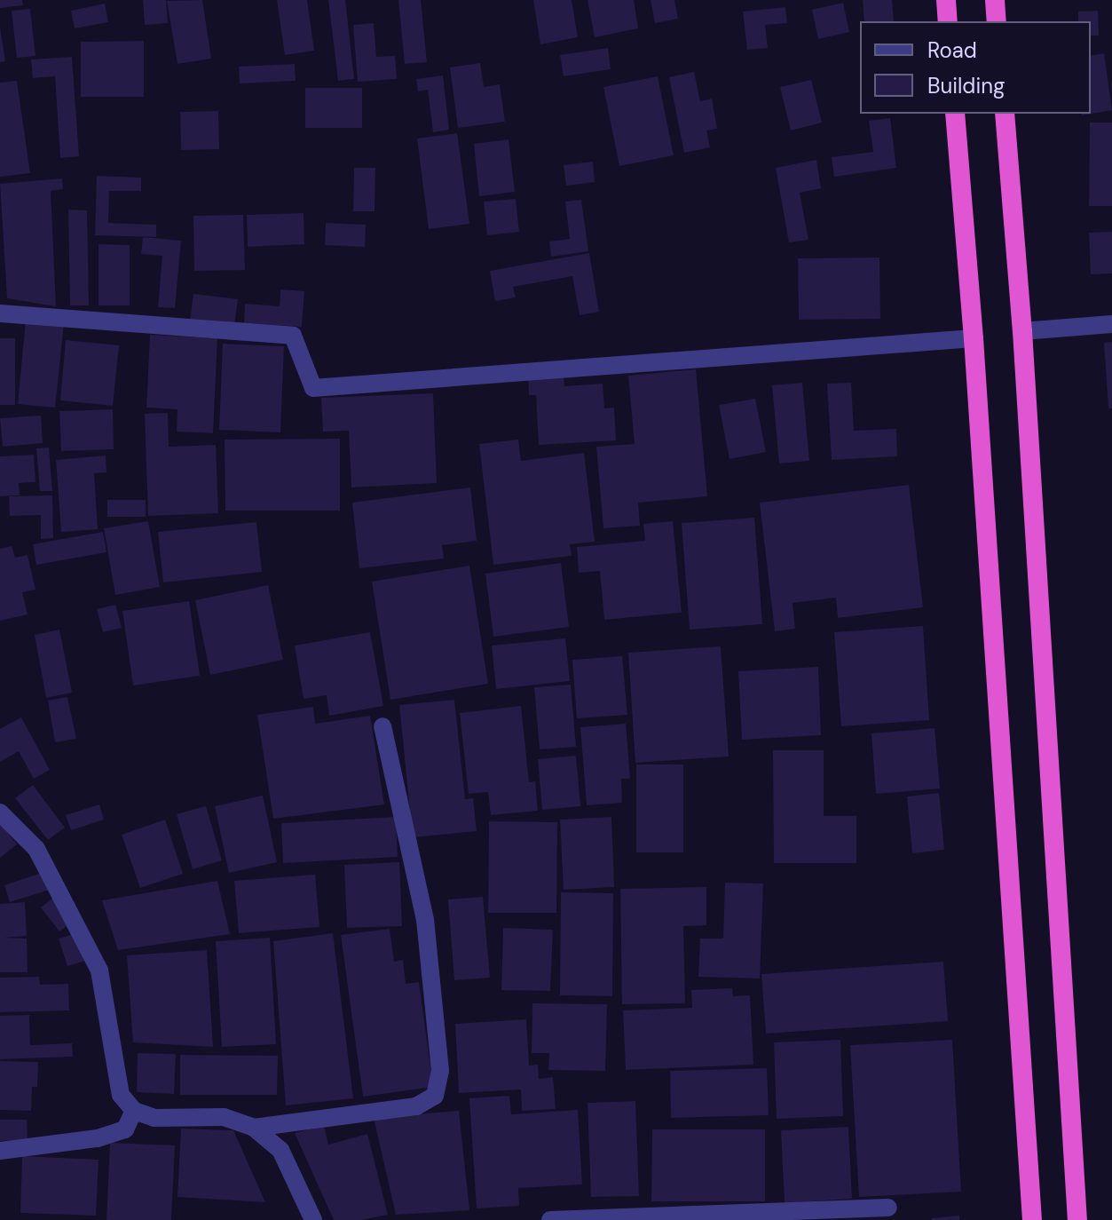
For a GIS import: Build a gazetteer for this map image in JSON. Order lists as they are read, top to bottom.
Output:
{
  "legend": ["Road", "Building"]
}
